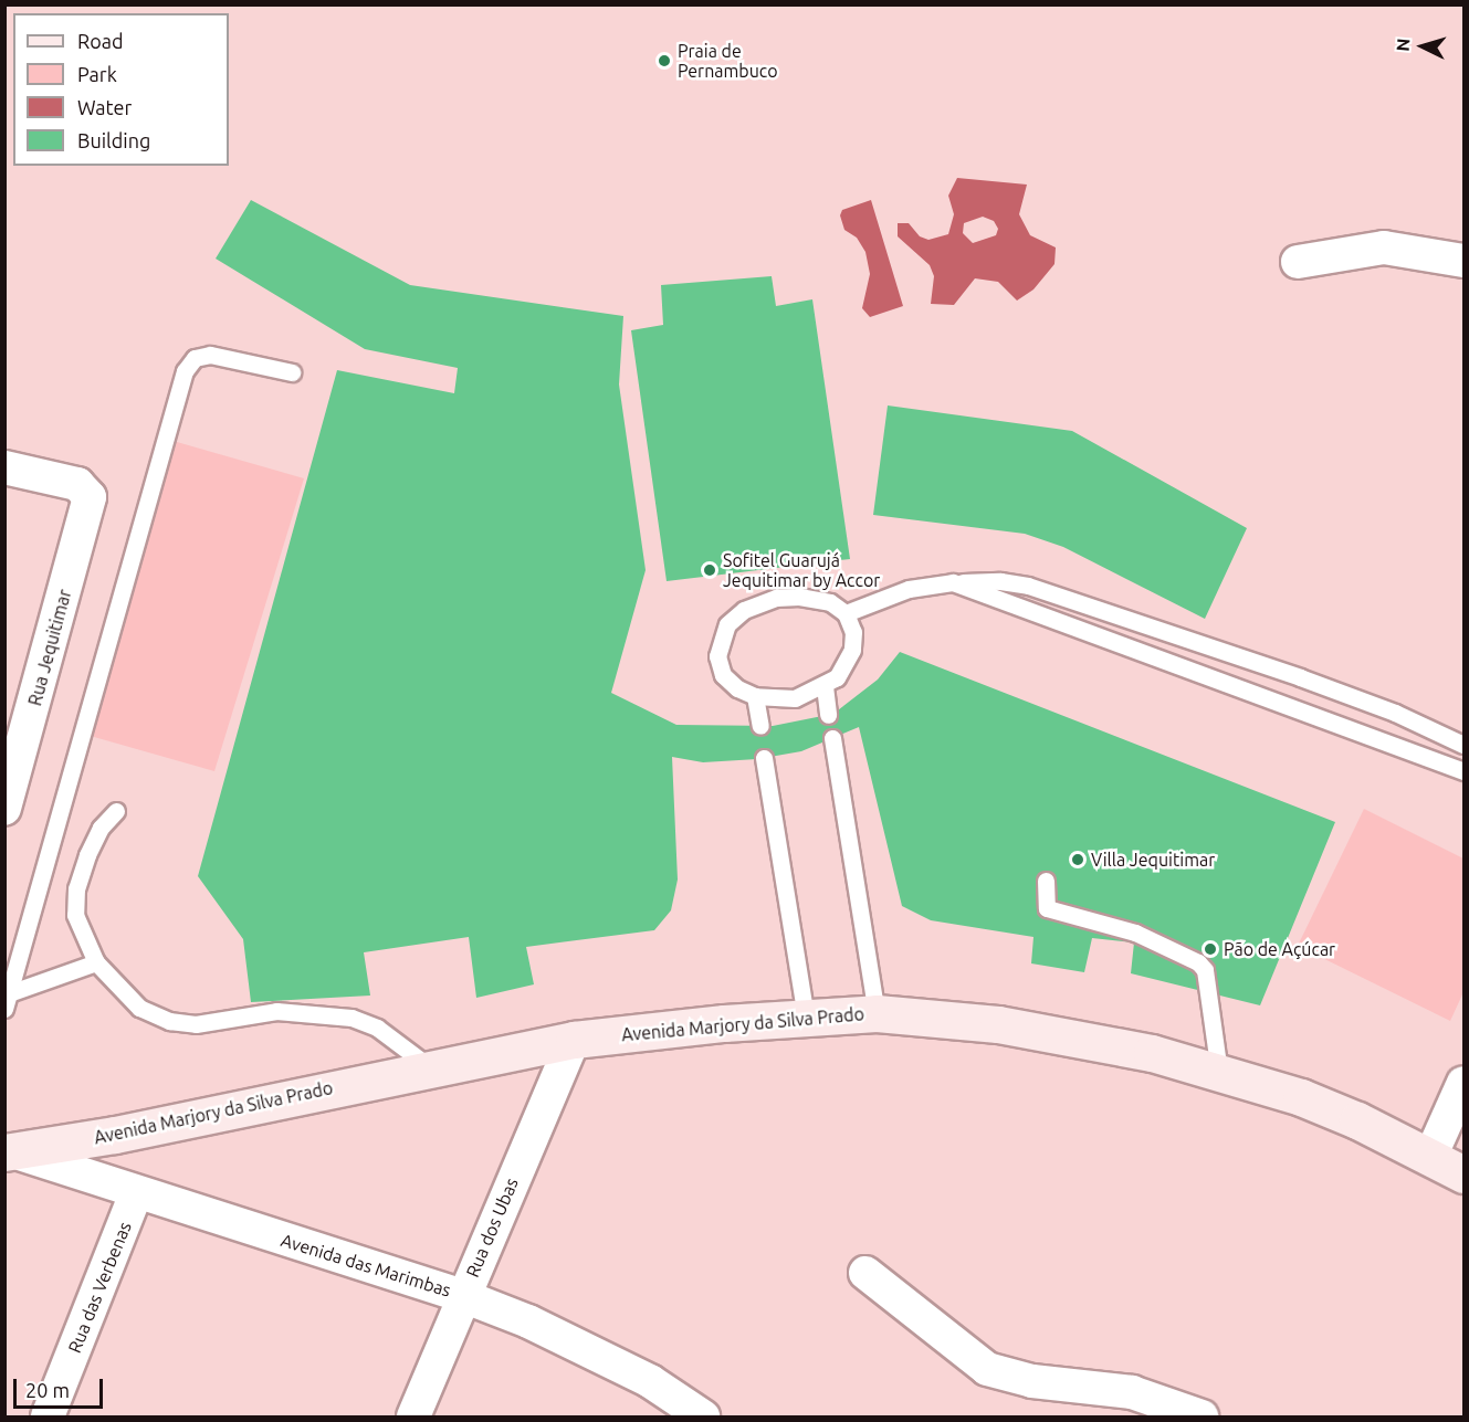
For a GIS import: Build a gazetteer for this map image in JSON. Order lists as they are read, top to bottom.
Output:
{
  "streets": {
    "main road": ["Avenida Marjory da Silva Prado"],
    "street": [
      "Rua Jequitimar",
      "Rua dos Ubas",
      "Avenida das Marimbas",
      "Rua das Verbenas"
    ]
  },
  "crossings": [
    ["Avenida Marjory da Silva Prado", "Rua dos Ubas"],
    ["Avenida Marjory da Silva Prado", "Avenida das Marimbas"],
    ["Rua dos Ubas", "Avenida das Marimbas"],
    ["Avenida das Marimbas", "Rua das Verbenas"]
  ],
  "places": [
    "Praia de Pernambuco",
    "Sofitel Guarujá Jequitimar by Accor",
    "Villa Jequitimar",
    "Pão de Açúcar"
  ],
  "legend": [
    "Road",
    "Park",
    "Water",
    "Building"
  ],
  "scale_bar": "20 m",
  "north": "left"
}
